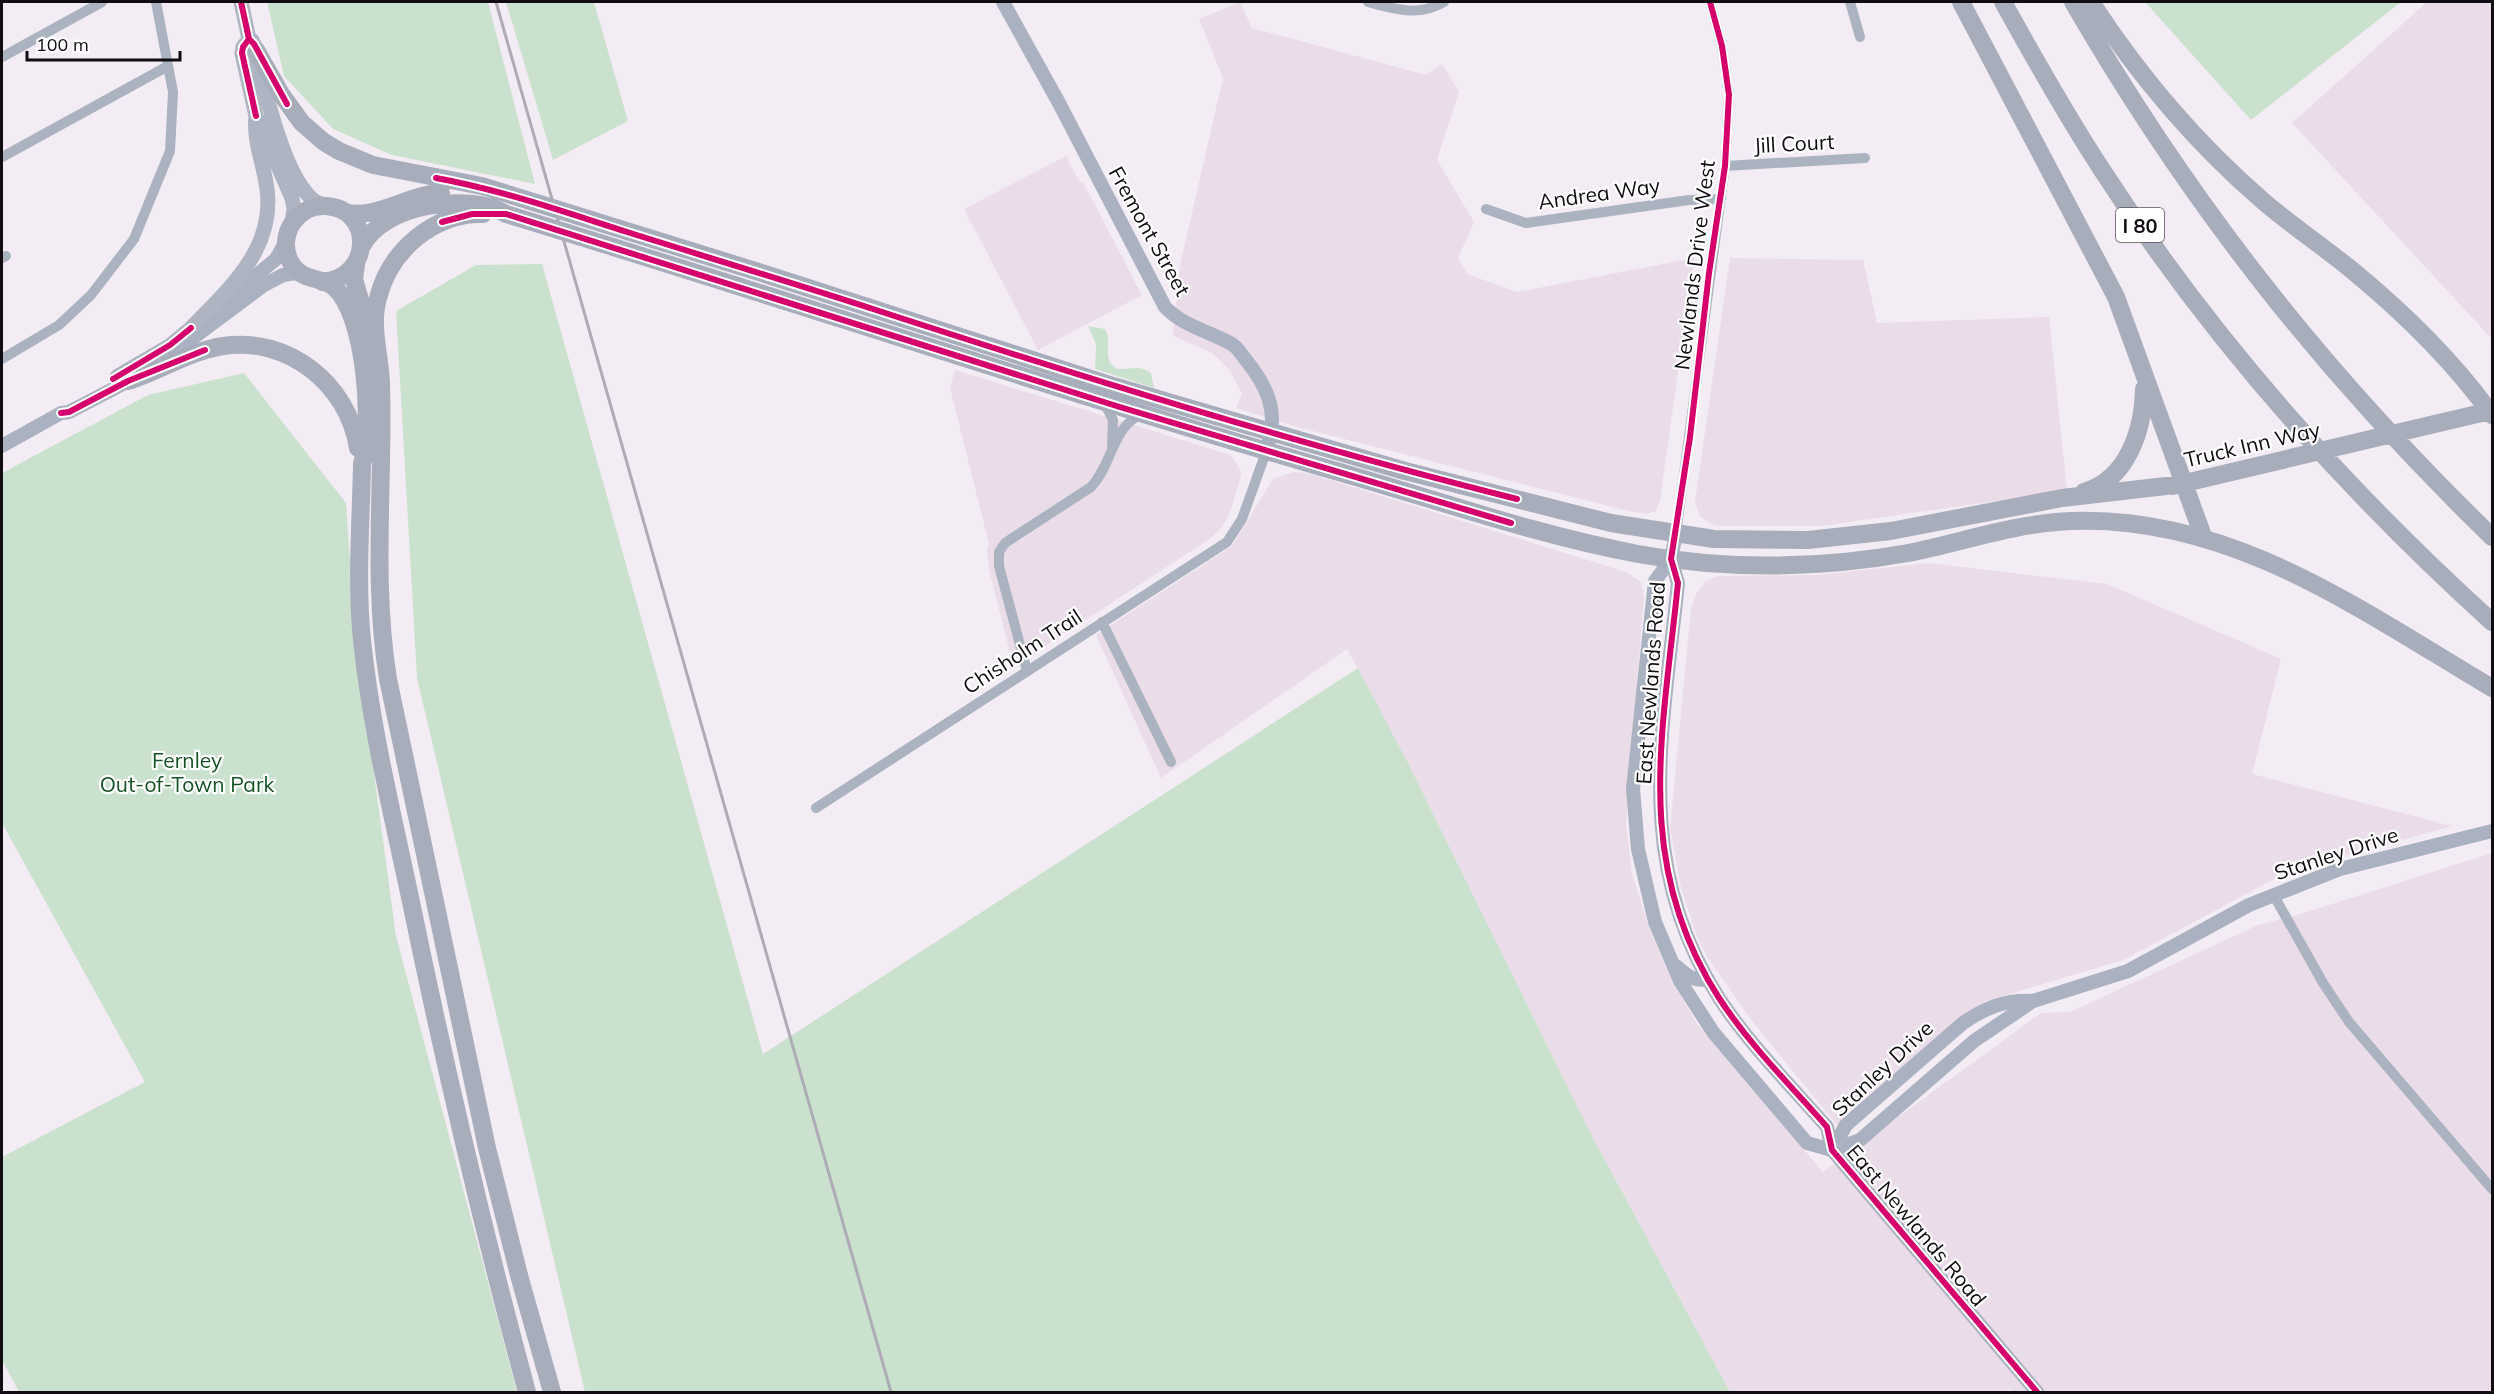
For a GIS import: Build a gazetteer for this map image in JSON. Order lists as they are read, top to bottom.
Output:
{
  "streets": {
    "highway": ["I 80", "Truck Inn Way"],
    "street": [
      "Jill Court",
      "Andrea Way",
      "Fremont Street",
      "Newlands Drive West",
      "Chisholm Trail",
      "East Newlands Road",
      "Stanley Drive"
    ]
  },
  "crossings": [
    ["Jill Court", "Newlands Drive West"],
    ["Andrea Way", "Newlands Drive West"],
    ["Fremont Street", "Chisholm Trail"],
    ["Newlands Drive West", "East Newlands Road"],
    ["East Newlands Road", "Stanley Drive"]
  ],
  "parks": ["Fernley Out-of-Town Park"],
  "scale_bar": "100 m"
}
